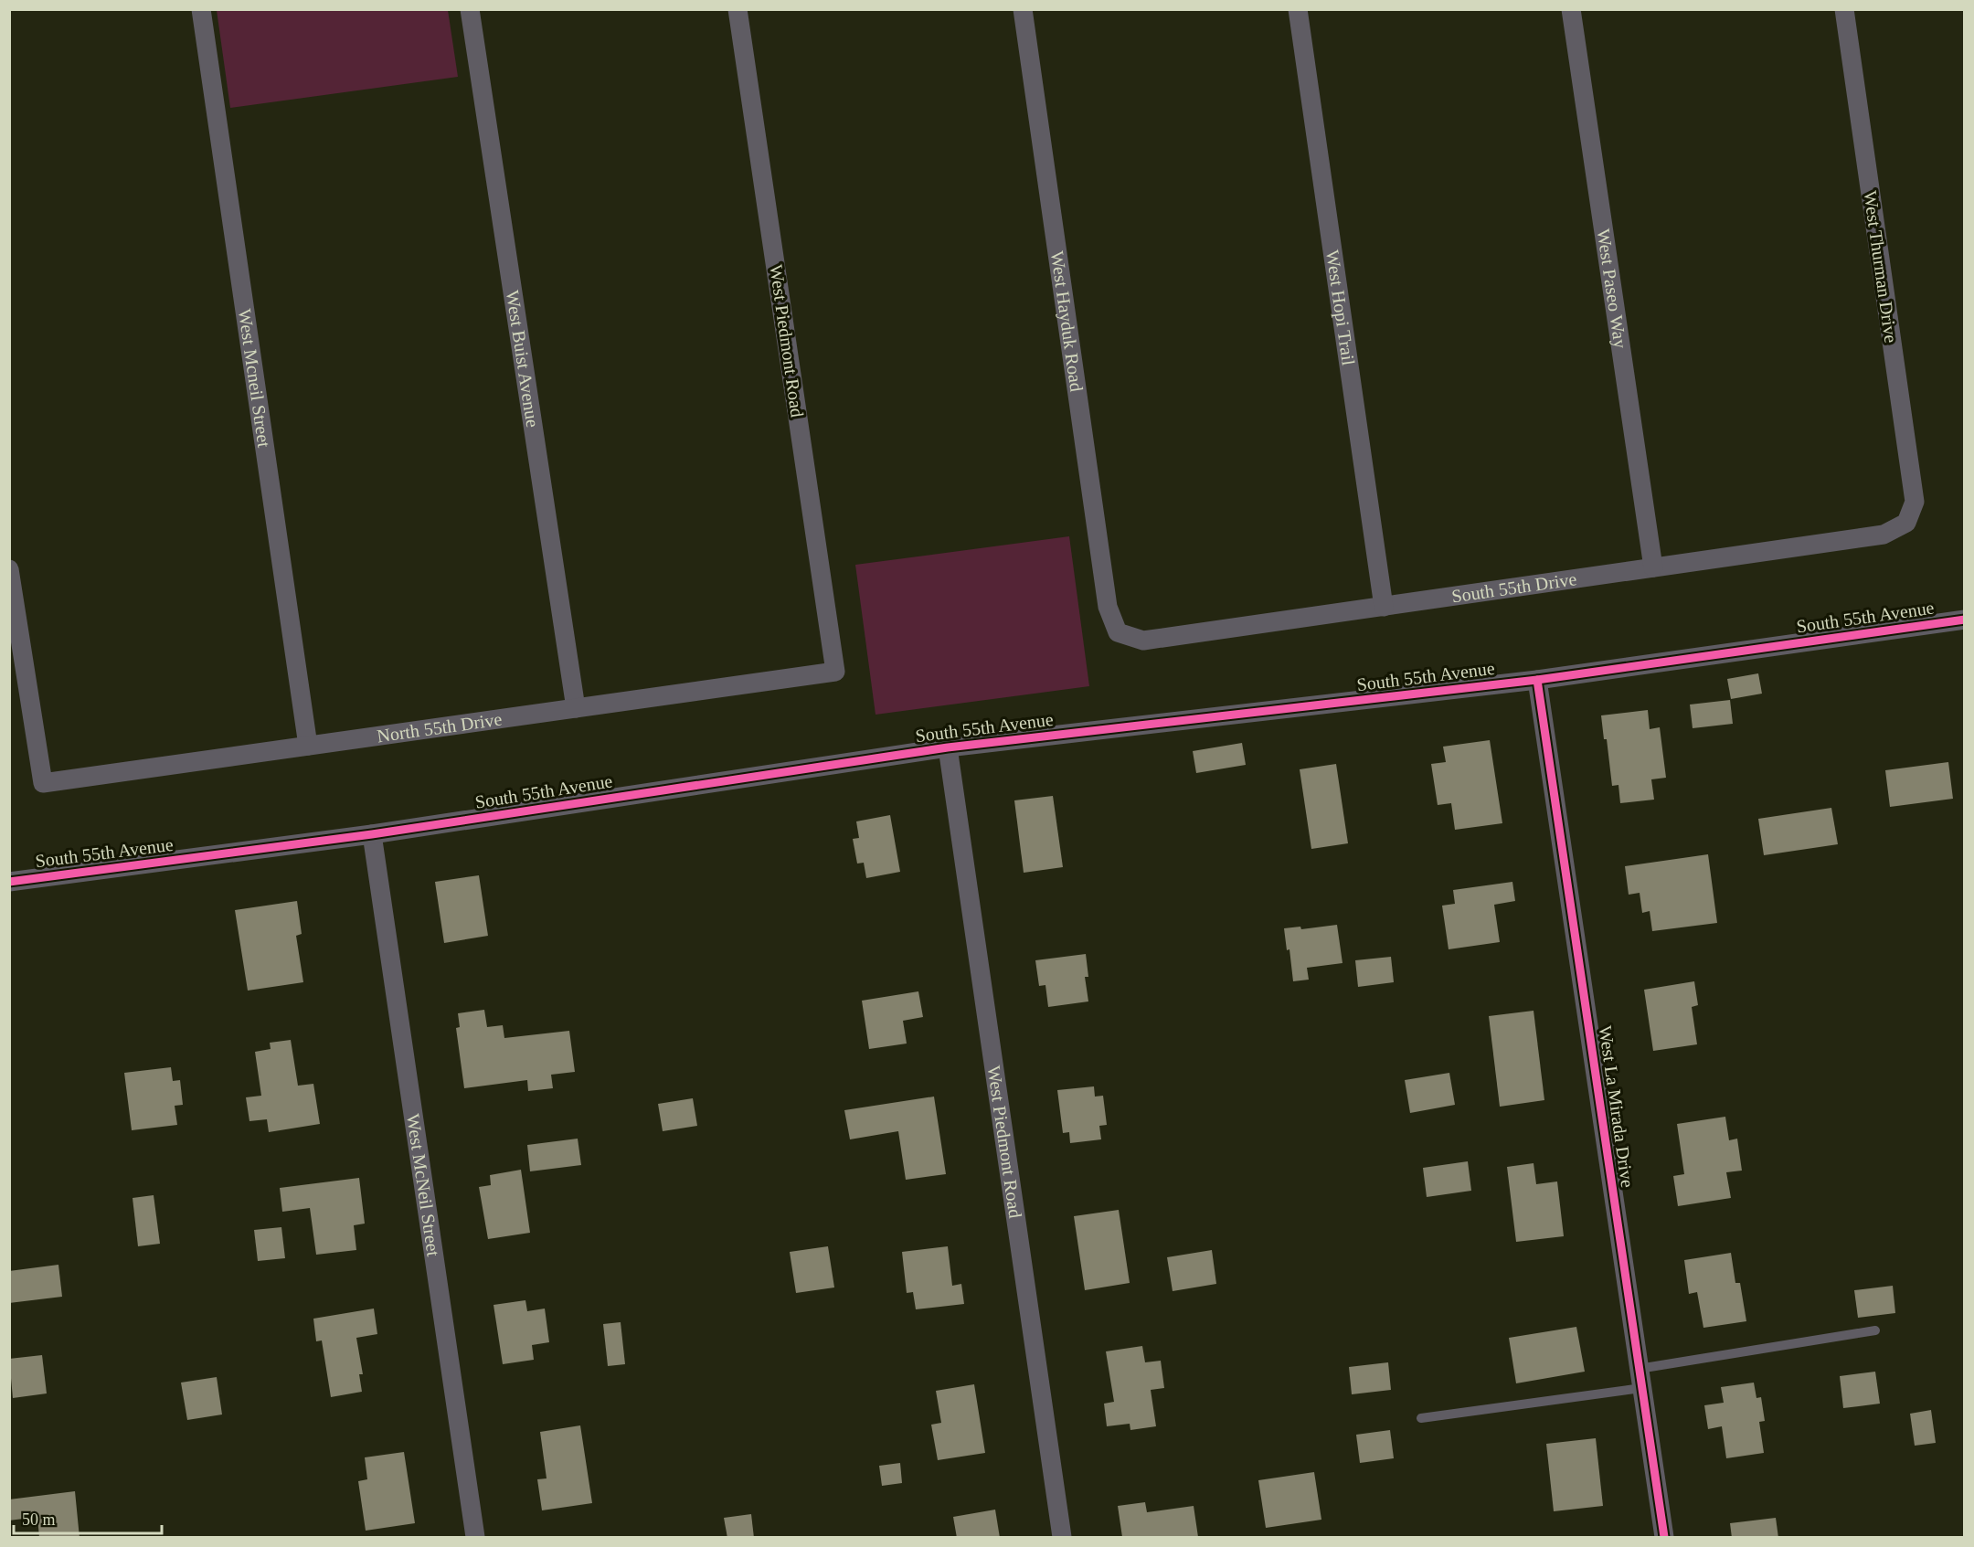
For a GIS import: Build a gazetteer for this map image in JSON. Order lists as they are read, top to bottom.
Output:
{
  "streets": {
    "street": [
      "West Thurman Drive",
      "West Paseo Way",
      "West Hopi Trail",
      "West Hayduk Road",
      "West Piedmont Road",
      "West Buist Avenue",
      "West Mcneil Street",
      "South 55th Drive",
      "South 55th Avenue",
      "North 55th Drive",
      "West La Mirada Drive",
      "West McNeil Street"
    ]
  },
  "crossings": [
    ["West Thurman Drive", "South 55th Drive"],
    ["West Paseo Way", "South 55th Drive"],
    ["West Hopi Trail", "South 55th Drive"],
    ["West Hayduk Road", "South 55th Drive"],
    ["West Piedmont Road", "South 55th Avenue"],
    ["West Piedmont Road", "North 55th Drive"],
    ["West Buist Avenue", "North 55th Drive"],
    ["West Mcneil Street", "North 55th Drive"],
    ["South 55th Avenue", "West La Mirada Drive"],
    ["South 55th Avenue", "West McNeil Street"]
  ],
  "scale_bar": "50 m"
}
